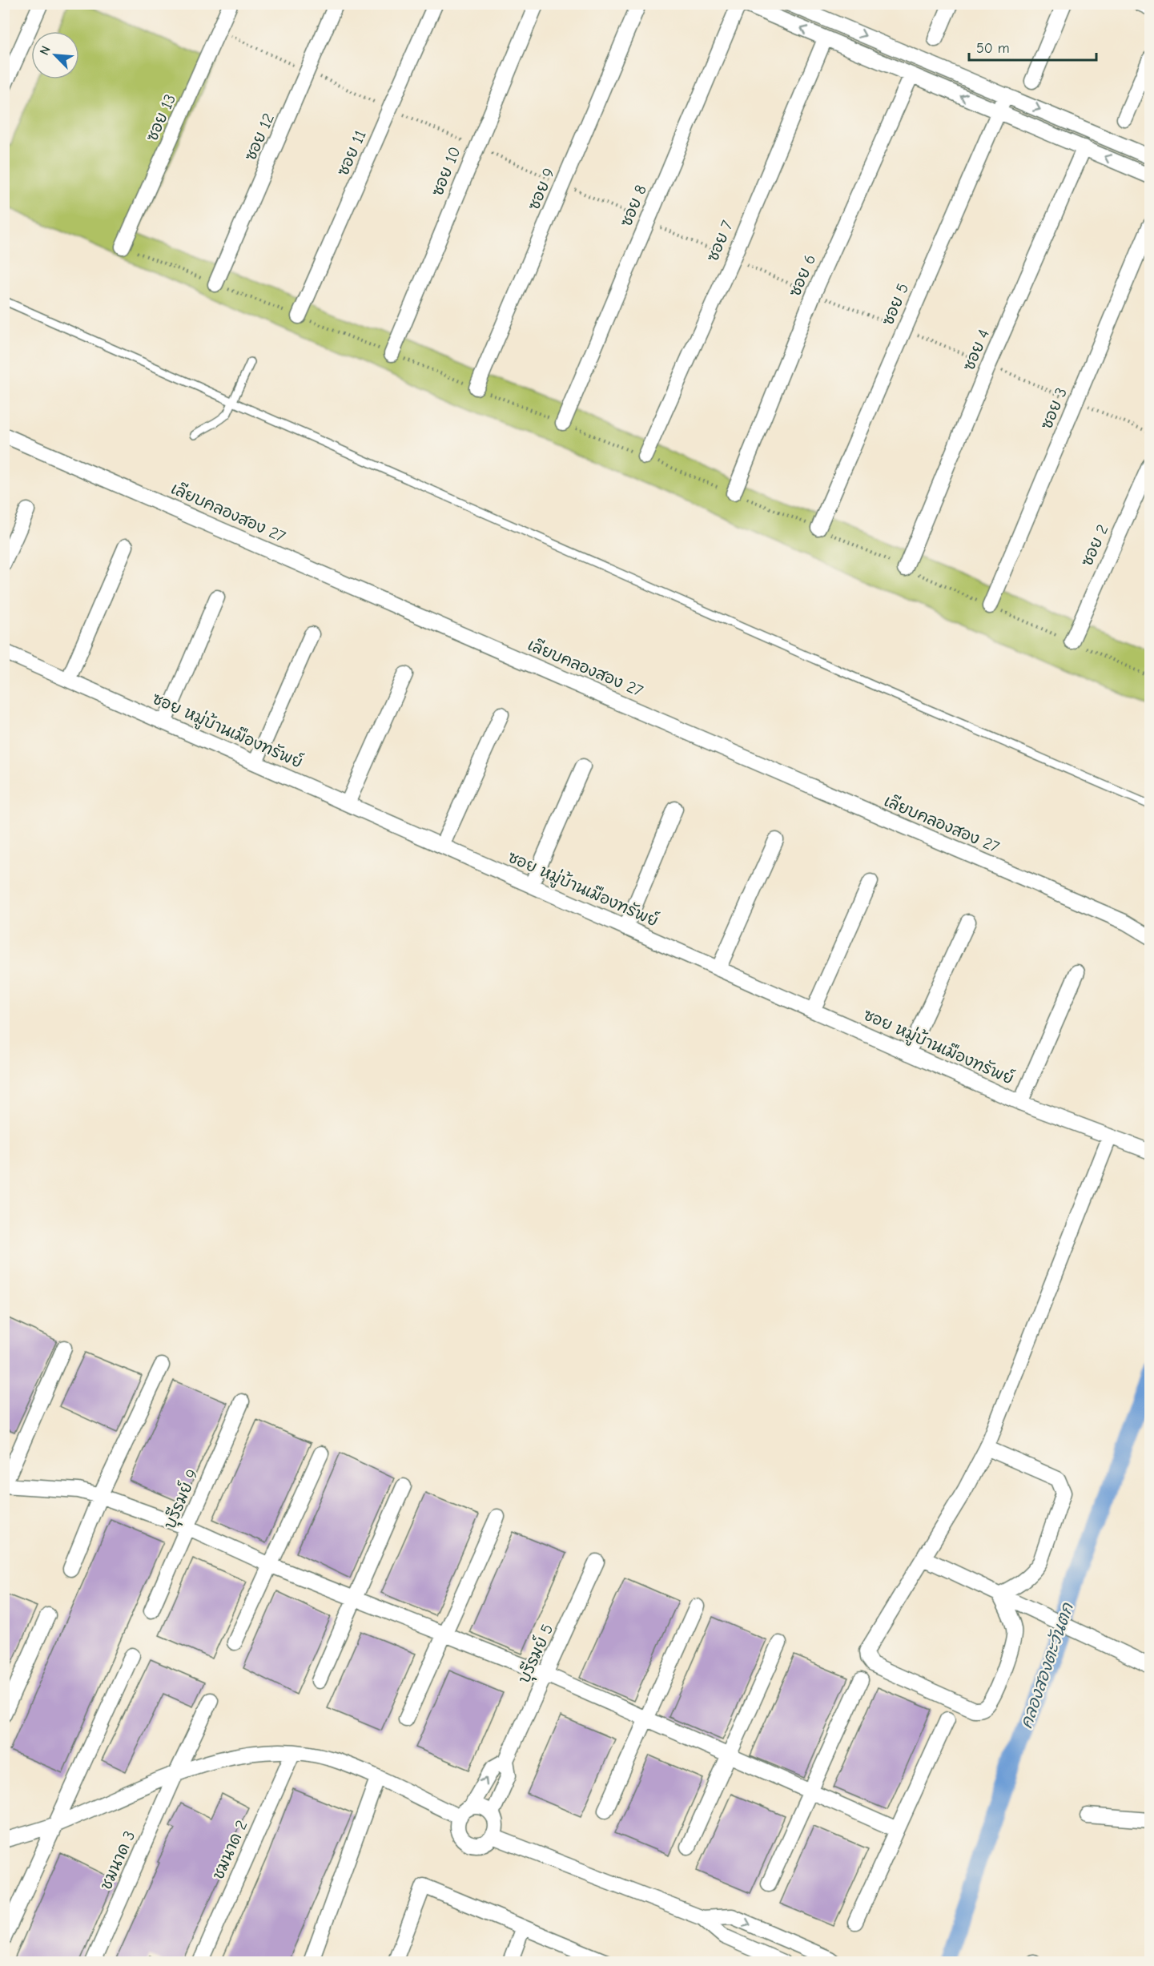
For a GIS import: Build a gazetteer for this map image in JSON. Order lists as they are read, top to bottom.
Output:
{
  "streets": {
    "street": [
      "ซอย 13",
      "ซอย 12",
      "ซอย 11",
      "ซอย 10",
      "ซอย 9",
      "ซอย 8",
      "ซอย 7",
      "ซอย 6",
      "ซอย 5",
      "ซอย 4",
      "ซอย 3",
      "เลียบคลองสอง 27",
      "ซอย 2",
      "ซอย หมู่บ้านเมืองทรัพย์",
      "บุุรีรมย์ 9",
      "บุุรีรมย์ 5",
      "ชมนาด 2",
      "ชมนาด 3"
    ]
  },
  "water": ["คลองสองตะวันตก"],
  "scale_bar": "50 m",
  "north": "top left"
}
